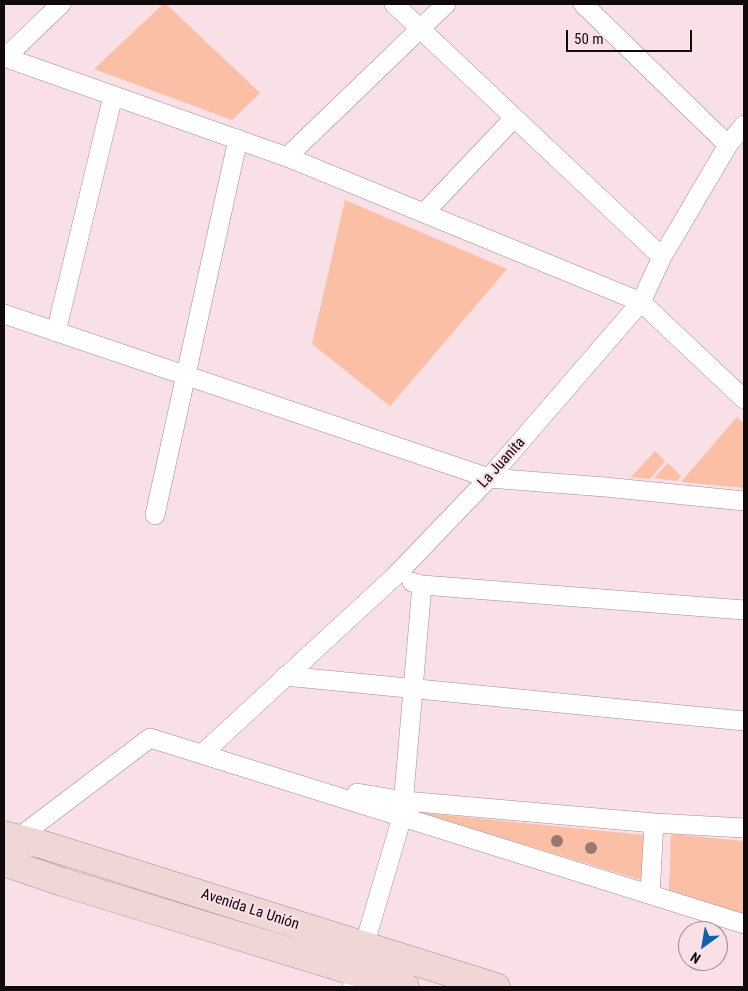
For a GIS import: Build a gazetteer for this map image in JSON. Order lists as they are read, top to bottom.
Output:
{
  "streets": {
    "street": ["La Juanita", "Avenida La Unión"]
  },
  "scale_bar": "50 m",
  "north": "bottom left"
}
